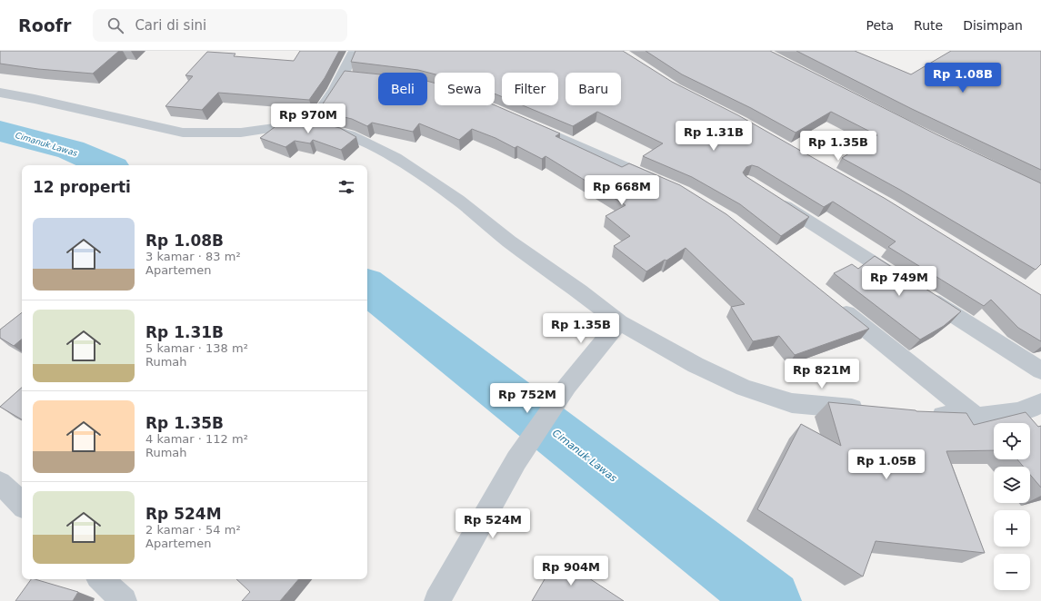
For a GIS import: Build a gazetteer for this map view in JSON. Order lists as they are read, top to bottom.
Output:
{
  "water": ["Cimanuk Lawas"],
  "page": {
    "header": "Roofr",
    "search": "Cari di sini",
    "nav": ["Peta", "Rute", "Disimpan"],
    "price": [
      "Rp 1.08B",
      "Rp 970M",
      "Rp 1.31B",
      "Rp 1.35B",
      "Rp 668M",
      "Rp 749M",
      "Rp 1.35B",
      "Rp 821M",
      "Rp 752M",
      "Rp 1.05B",
      "Rp 524M",
      "Rp 904M"
    ],
    "chip": [
      "Beli",
      "Sewa",
      "Filter",
      "Baru"
    ],
    "heading": "12 properti",
    "list": [
      {
        "name": "Rp 1.08B",
        "note": "3 kamar · 83 m² · Apartemen"
      },
      {
        "name": "Rp 1.31B",
        "note": "5 kamar · 138 m² · Rumah"
      },
      {
        "name": "Rp 1.35B",
        "note": "4 kamar · 112 m² · Rumah"
      },
      {
        "name": "Rp 524M",
        "note": "2 kamar · 54 m² · Apartemen"
      }
    ],
    "map_buttons": ["+", "−"]
  }
}
